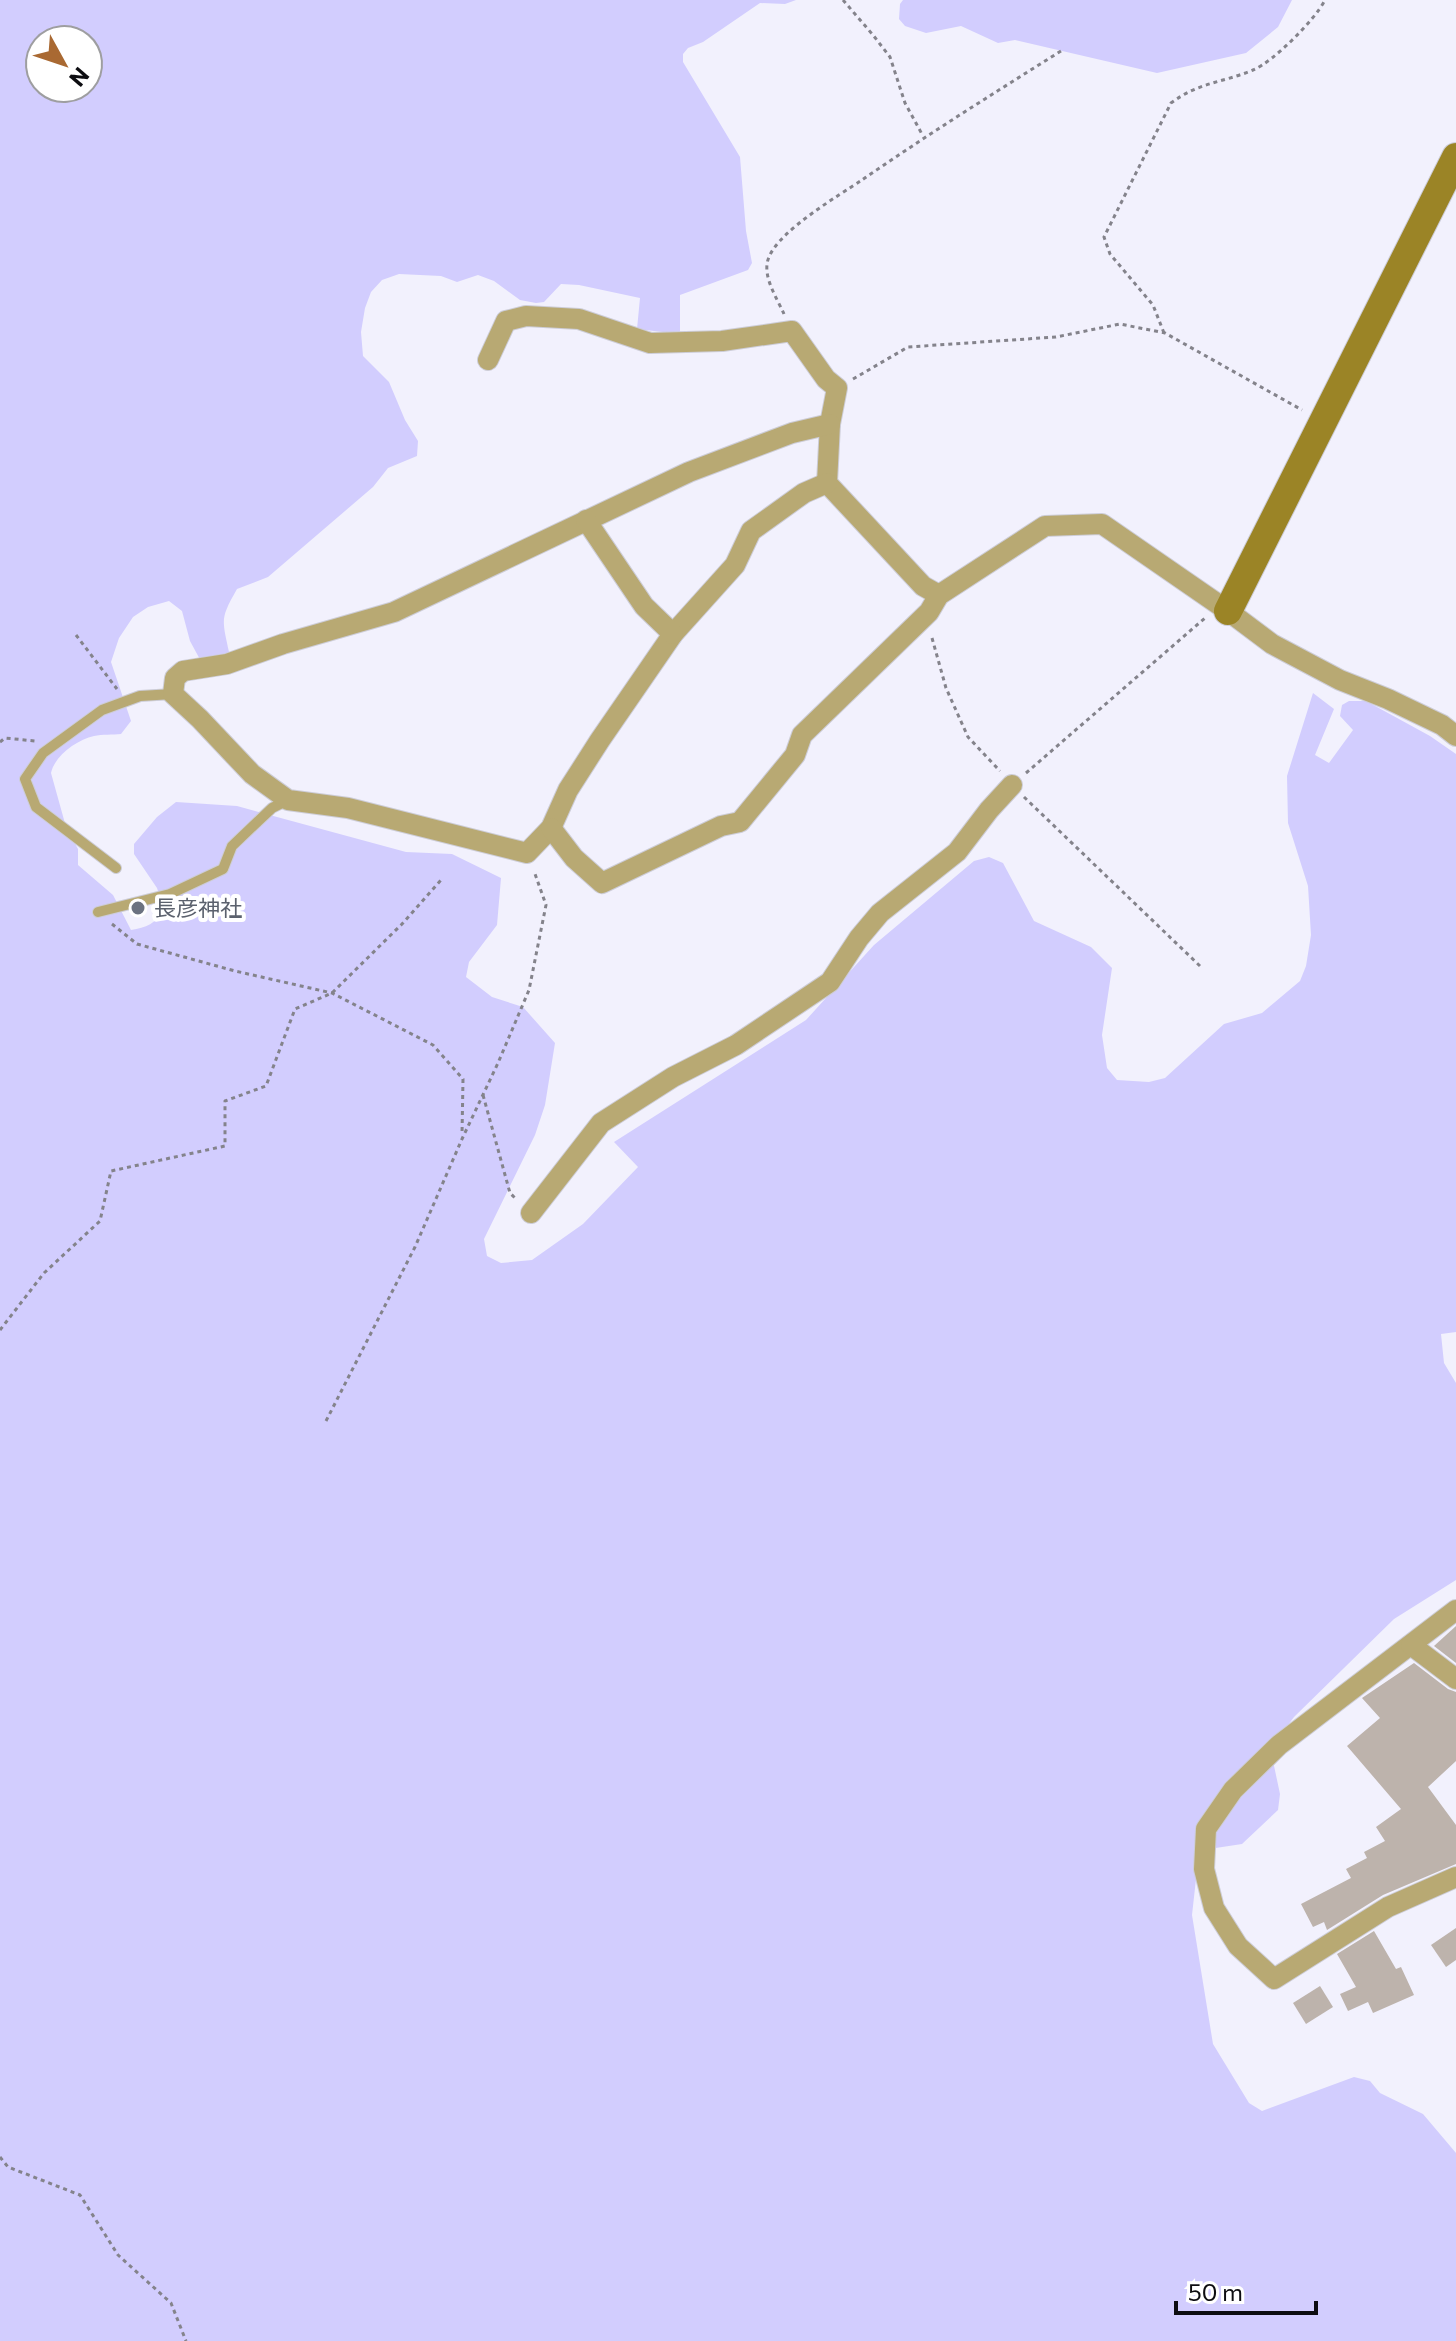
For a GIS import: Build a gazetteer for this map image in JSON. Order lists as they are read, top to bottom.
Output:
{
  "places": ["長彦神社"],
  "scale_bar": "50 m",
  "north": "bottom right"
}
